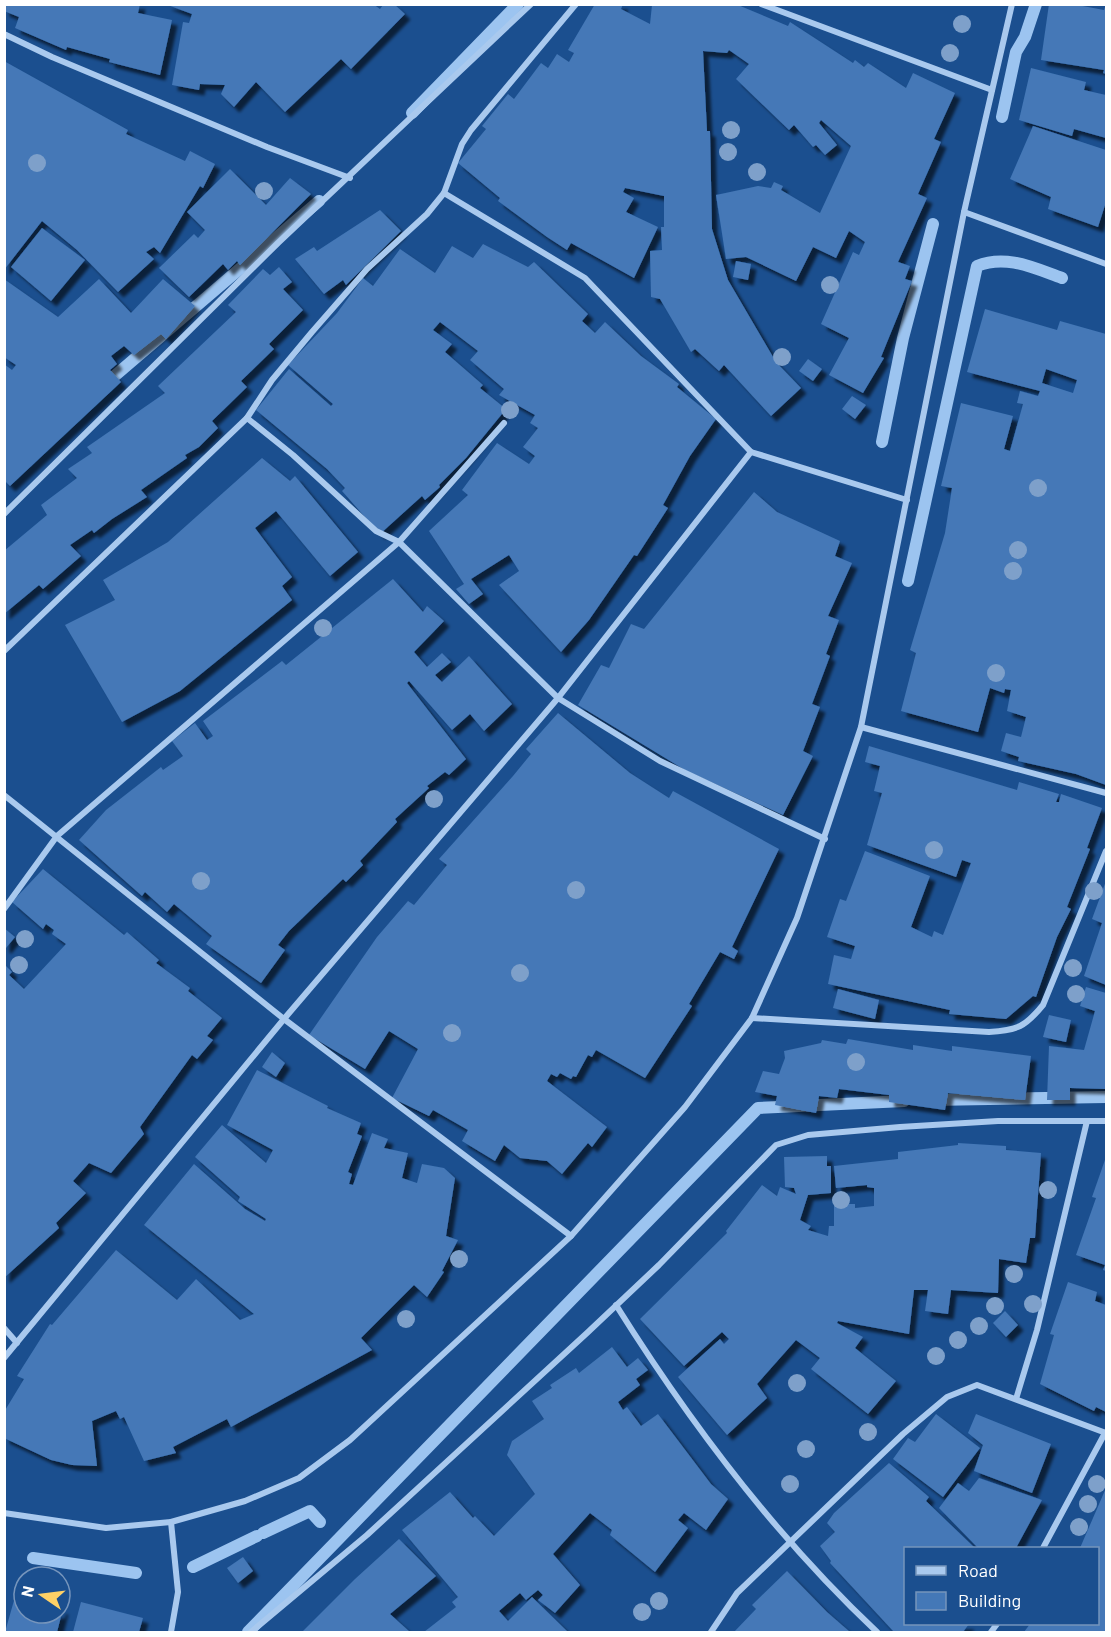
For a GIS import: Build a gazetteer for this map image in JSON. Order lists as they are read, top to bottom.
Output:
{
  "legend": ["Road", "Building"],
  "north": "left"
}
